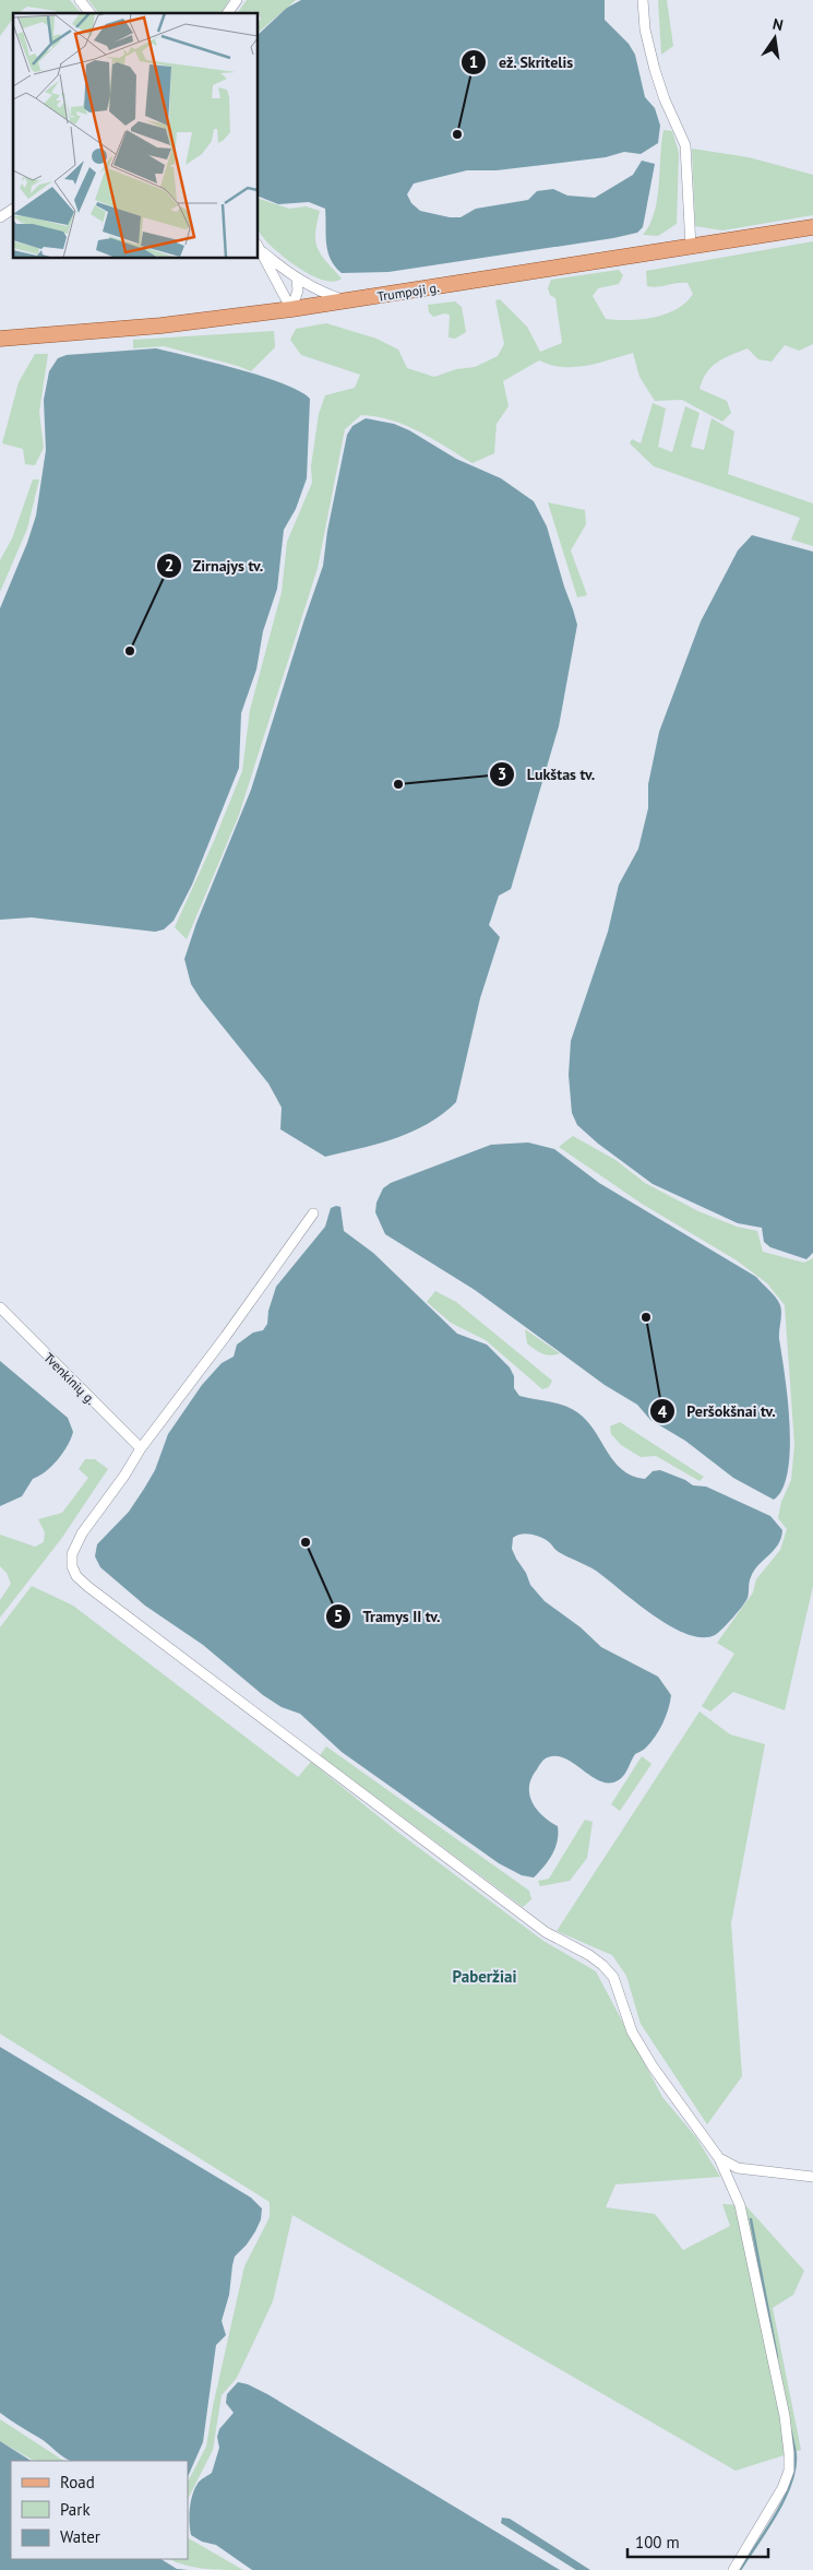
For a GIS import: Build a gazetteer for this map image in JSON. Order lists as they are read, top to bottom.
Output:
{
  "streets": {
    "main road": ["Trumpoji g."],
    "street": ["Tvenkinių g."]
  },
  "districts": ["Paberžiai"],
  "places": [
    "ež. Skritelis",
    "Zirnajys tv.",
    "Lukštas tv.",
    "Peršokšnai tv.",
    "Tramys II tv."
  ],
  "legend": ["Road", "Park", "Water"],
  "scale_bar": "100 m",
  "north": "top"
}
